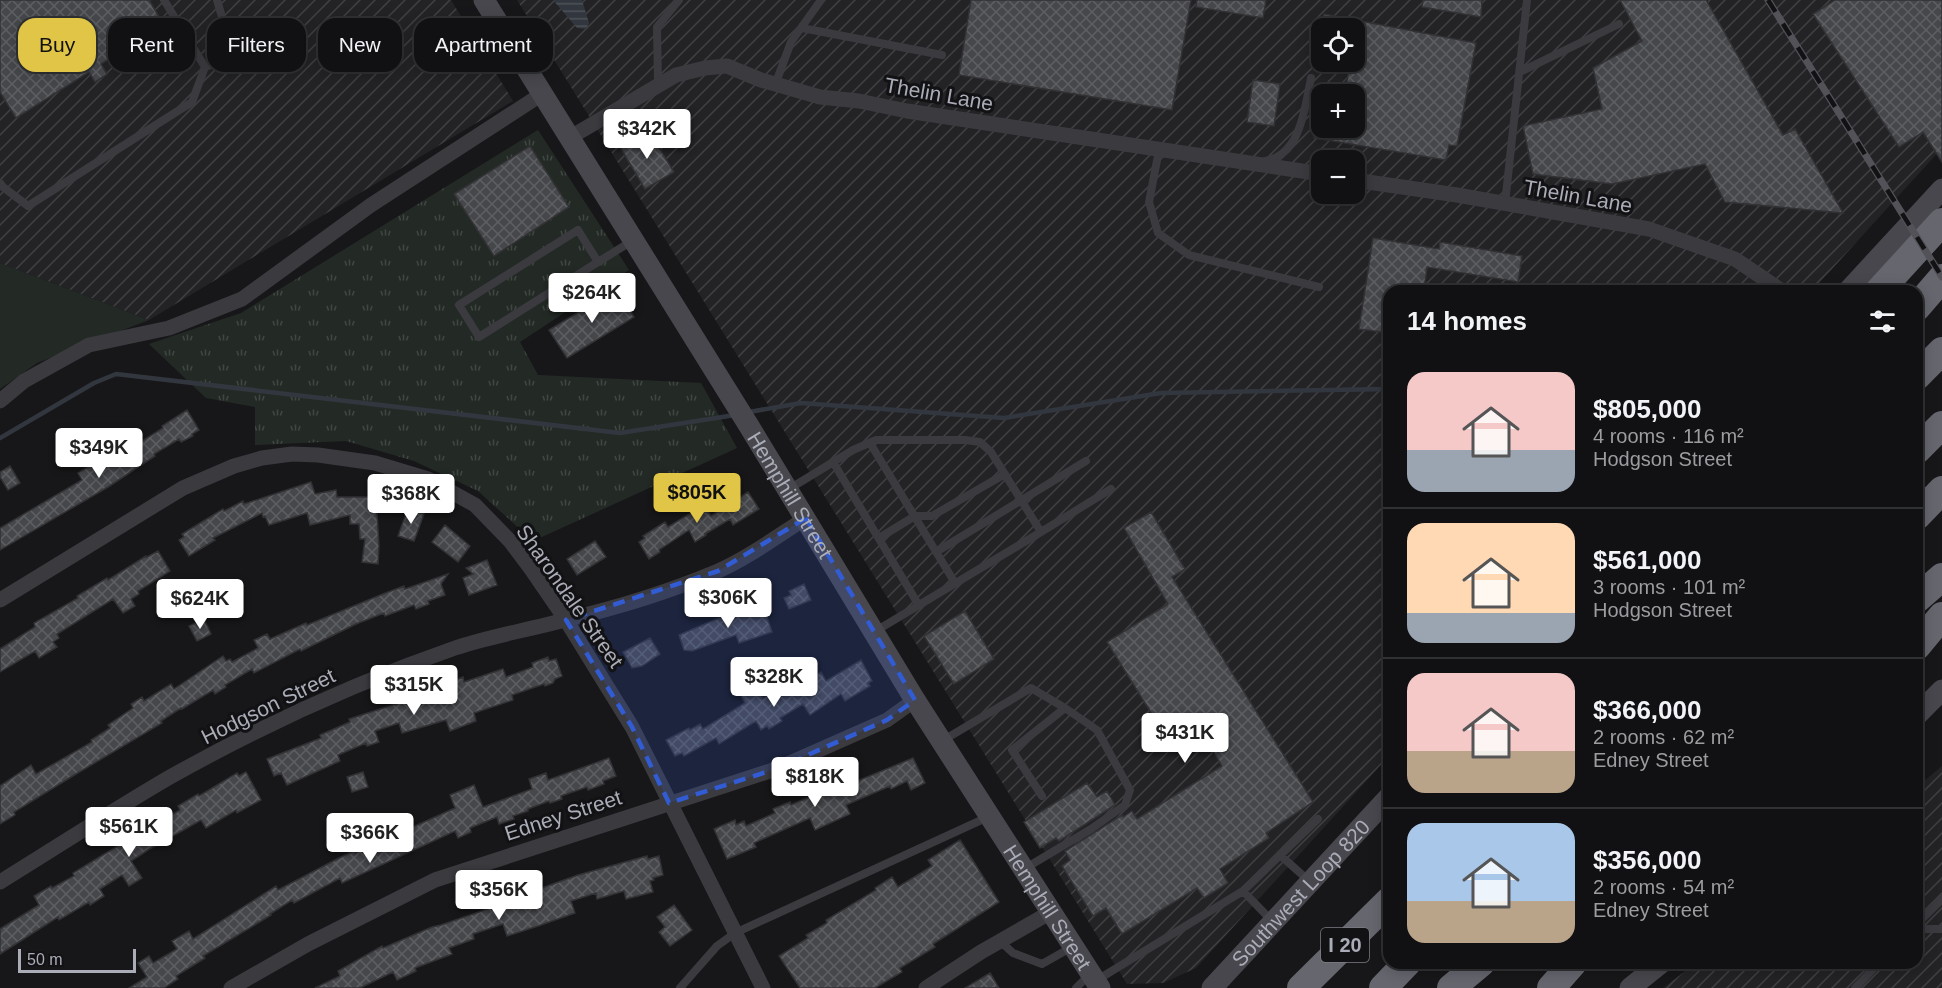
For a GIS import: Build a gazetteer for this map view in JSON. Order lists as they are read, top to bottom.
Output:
{
  "streets": {
    "highway": ["I 20"],
    "main road": ["Hemphill Street", "Southwest Loop 820"],
    "street": [
      "Thelin Lane",
      "Sharondale Street",
      "Hodgson Street",
      "Edney Street"
    ]
  },
  "crossings": [
    ["Thelin Lane", "Hemphill Street"],
    ["Hemphill Street", "Hodgson Street"],
    ["Hemphill Street", "Edney Street"],
    ["Sharondale Street", "Hodgson Street"],
    ["Sharondale Street", "Edney Street"]
  ],
  "scale_bar": "50 m",
  "page": {
    "map_buttons": ["+", "−"],
    "chip": [
      "Buy",
      "Rent",
      "Filters",
      "New",
      "Apartment"
    ],
    "price": [
      "$342K",
      "$264K",
      "$349K",
      "$805K",
      "$368K",
      "$306K",
      "$624K",
      "$328K",
      "$315K",
      "$431K",
      "$818K",
      "$561K",
      "$366K",
      "$356K"
    ],
    "heading": "14 homes",
    "list": [
      {
        "name": "$805,000",
        "note": "4 rooms · 116 m² · Hodgson Street"
      },
      {
        "name": "$561,000",
        "note": "3 rooms · 101 m² · Hodgson Street"
      },
      {
        "name": "$366,000",
        "note": "2 rooms · 62 m² · Edney Street"
      },
      {
        "name": "$356,000",
        "note": "2 rooms · 54 m² · Edney Street"
      }
    ],
    "scale": "50 m"
  }
}
